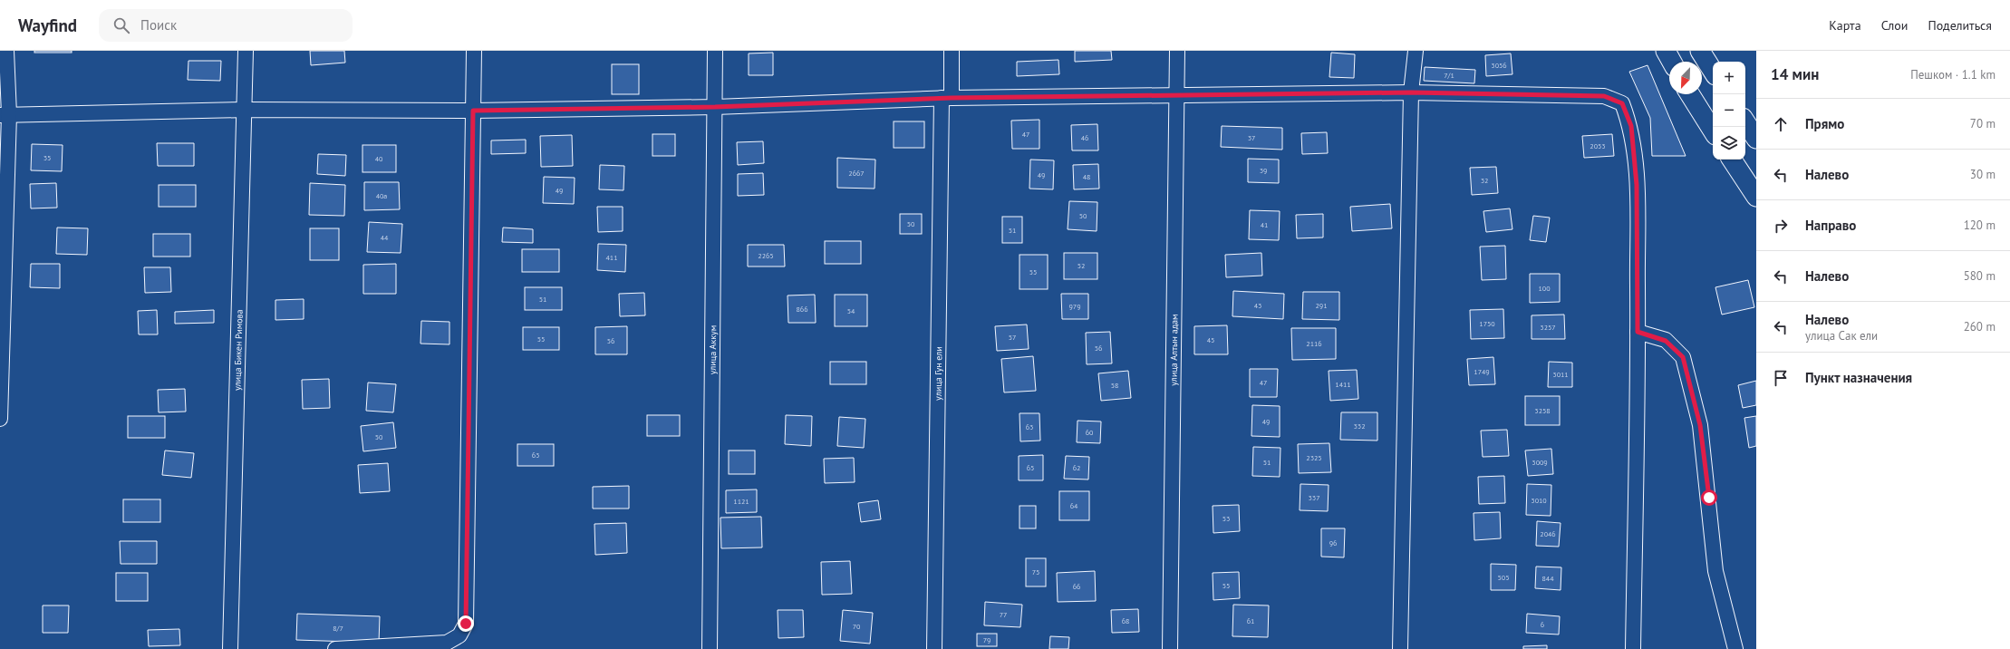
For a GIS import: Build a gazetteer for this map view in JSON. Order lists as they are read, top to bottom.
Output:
{
  "streets": {
    "street": [
      "улица Бикен Римова",
      "улица Аккум",
      "улица Алтын адам",
      "улица Гун ели"
    ]
  },
  "house_numbers": [
    "3056",
    "7/1",
    "47",
    "46",
    "37",
    "2053",
    "35",
    "40",
    "39",
    "2667",
    "49",
    "48",
    "32",
    "49",
    "40а",
    "50",
    "50",
    "41",
    "51",
    "44",
    "2265",
    "411",
    "52",
    "55",
    "100",
    "51",
    "43",
    "291",
    "979",
    "866",
    "54",
    "1750",
    "3257",
    "57",
    "55",
    "45",
    "56",
    "2116",
    "56",
    "1749",
    "3011",
    "47",
    "1411",
    "58",
    "3258",
    "49",
    "332",
    "63",
    "60",
    "50",
    "63",
    "2325",
    "51",
    "3009",
    "65",
    "62",
    "337",
    "3010",
    "1121",
    "64",
    "53",
    "2046",
    "96",
    "75",
    "505",
    "844",
    "55",
    "66",
    "77",
    "68",
    "61",
    "6",
    "70",
    "8/7",
    "79"
  ],
  "north": "bottom left",
  "page": {
    "header": "Wayfind",
    "search": "Поиск",
    "nav": ["Карта", "Слои", "Поделиться"],
    "heading": ["14 мин", "Пешком · 1.1 km"],
    "map_buttons": ["+", "−"],
    "list": [
      ["Прямо", "70 m"],
      ["Налево", "30 m"],
      ["Направо", "120 m"],
      ["Налево", "580 m"],
      ["Налево", "улица Сак ели", "260 m"],
      "Пункт назначения"
    ]
  }
}
